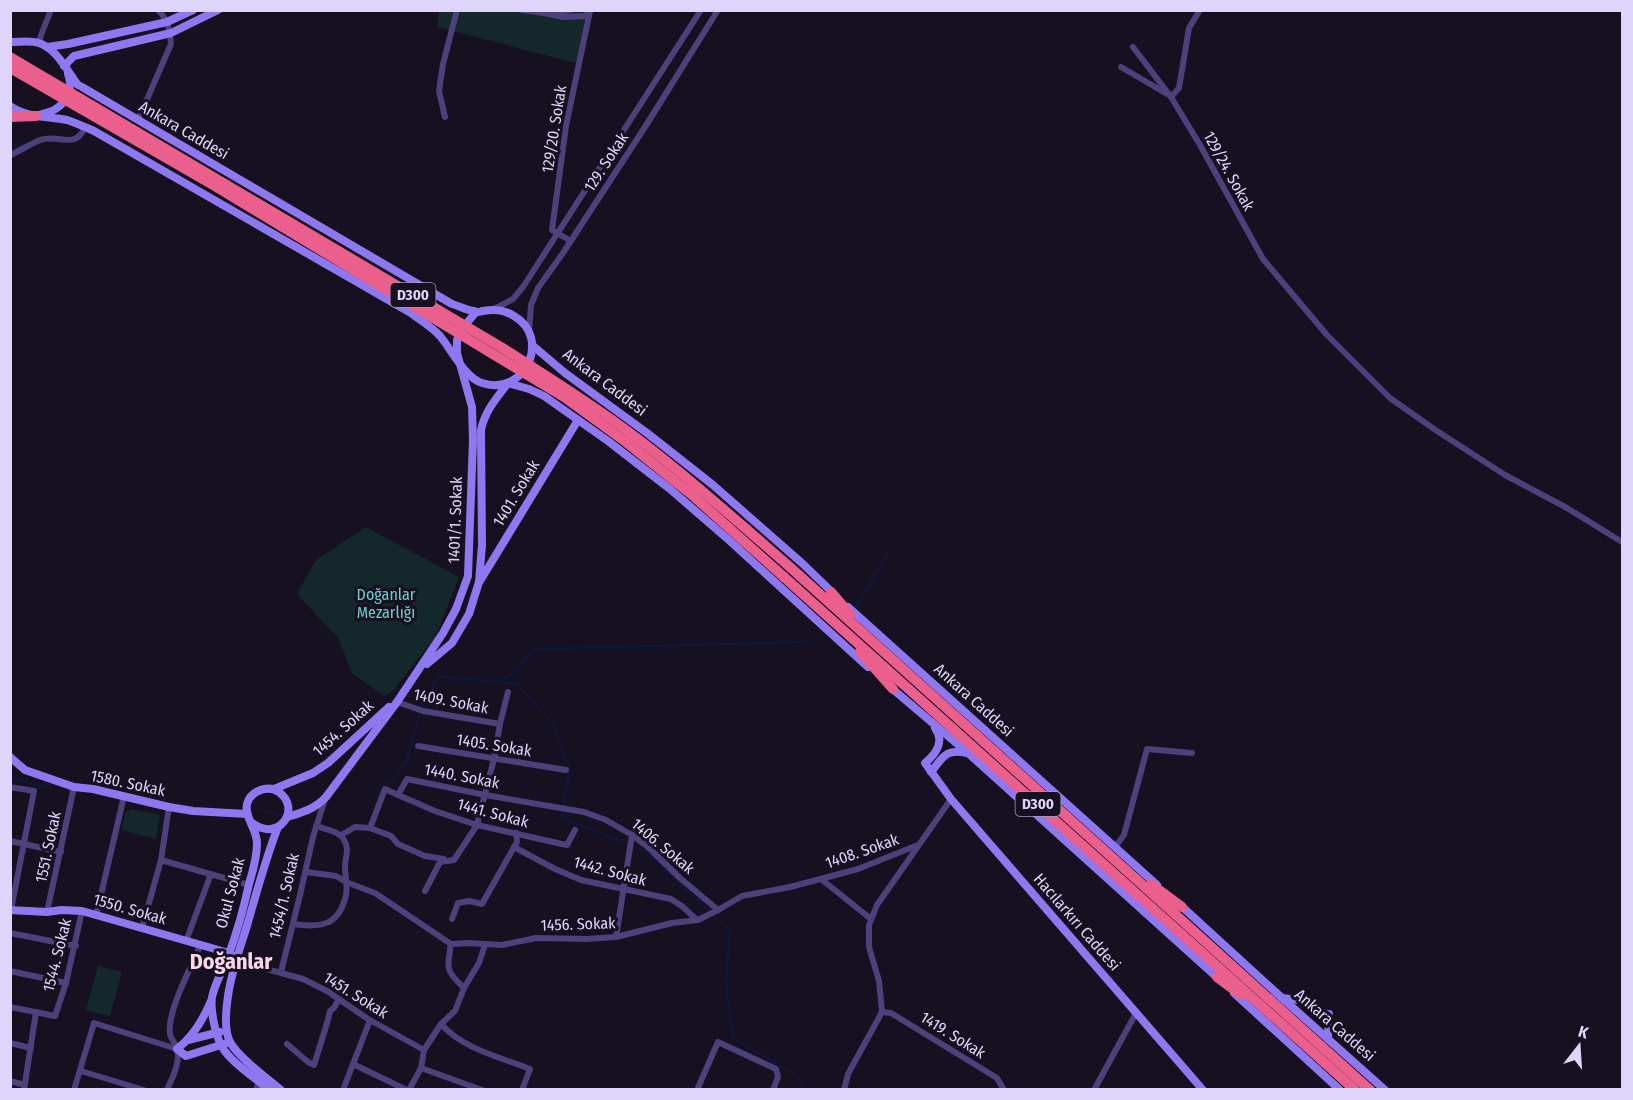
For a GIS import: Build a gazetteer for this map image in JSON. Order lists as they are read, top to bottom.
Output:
{
  "streets": {
    "highway": ["Ankara Caddesi", "D300"],
    "main road": [
      "1401. Sokak",
      "1401/1. Sokak",
      "1454. Sokak",
      "1580. Sokak",
      "Okul Sokak",
      "1550. Sokak",
      "Hacılarkırı Caddesi"
    ],
    "street": [
      "129/20. Sokak",
      "129. Sokak",
      "129/24. Sokak",
      "1409. Sokak",
      "1405. Sokak",
      "1440. Sokak",
      "1441. Sokak",
      "1406. Sokak",
      "1551. Sokak",
      "1408. Sokak",
      "1442. Sokak",
      "1454/1. Sokak",
      "1456. Sokak",
      "1544. Sokak",
      "1451. Sokak",
      "1419. Sokak"
    ]
  },
  "crossings": [
    ["129/20. Sokak", "129. Sokak"],
    ["Ankara Caddesi", "129. Sokak"],
    ["Ankara Caddesi", "1401/1. Sokak"],
    ["129. Sokak", "1401/1. Sokak"],
    ["1401. Sokak", "1401/1. Sokak"],
    ["1401/1. Sokak", "1409. Sokak"],
    ["1401/1. Sokak", "1454. Sokak"],
    ["1401/1. Sokak", "1454/1. Sokak"],
    ["1409. Sokak", "1454. Sokak"],
    ["1409. Sokak", "1405. Sokak"],
    ["1409. Sokak", "1440. Sokak"],
    ["1409. Sokak", "1441. Sokak"],
    ["1454. Sokak", "1580. Sokak"],
    ["1454. Sokak", "Okul Sokak"],
    ["1440. Sokak", "1441. Sokak"],
    ["1440. Sokak", "1406. Sokak"],
    ["1580. Sokak", "1551. Sokak"],
    ["1580. Sokak", "Okul Sokak"],
    ["1406. Sokak", "1456. Sokak"],
    ["1551. Sokak", "1550. Sokak"],
    ["1408. Sokak", "Hacılarkırı Caddesi"],
    ["1408. Sokak", "1456. Sokak"],
    ["1442. Sokak", "1456. Sokak"],
    ["Okul Sokak", "1550. Sokak"],
    ["1454/1. Sokak", "1451. Sokak"],
    ["1550. Sokak", "1544. Sokak"],
    ["1550. Sokak", "1451. Sokak"]
  ],
  "districts": ["Doğanlar"],
  "parks": ["Doğanlar Mezarlığı"],
  "north": "top"
}
